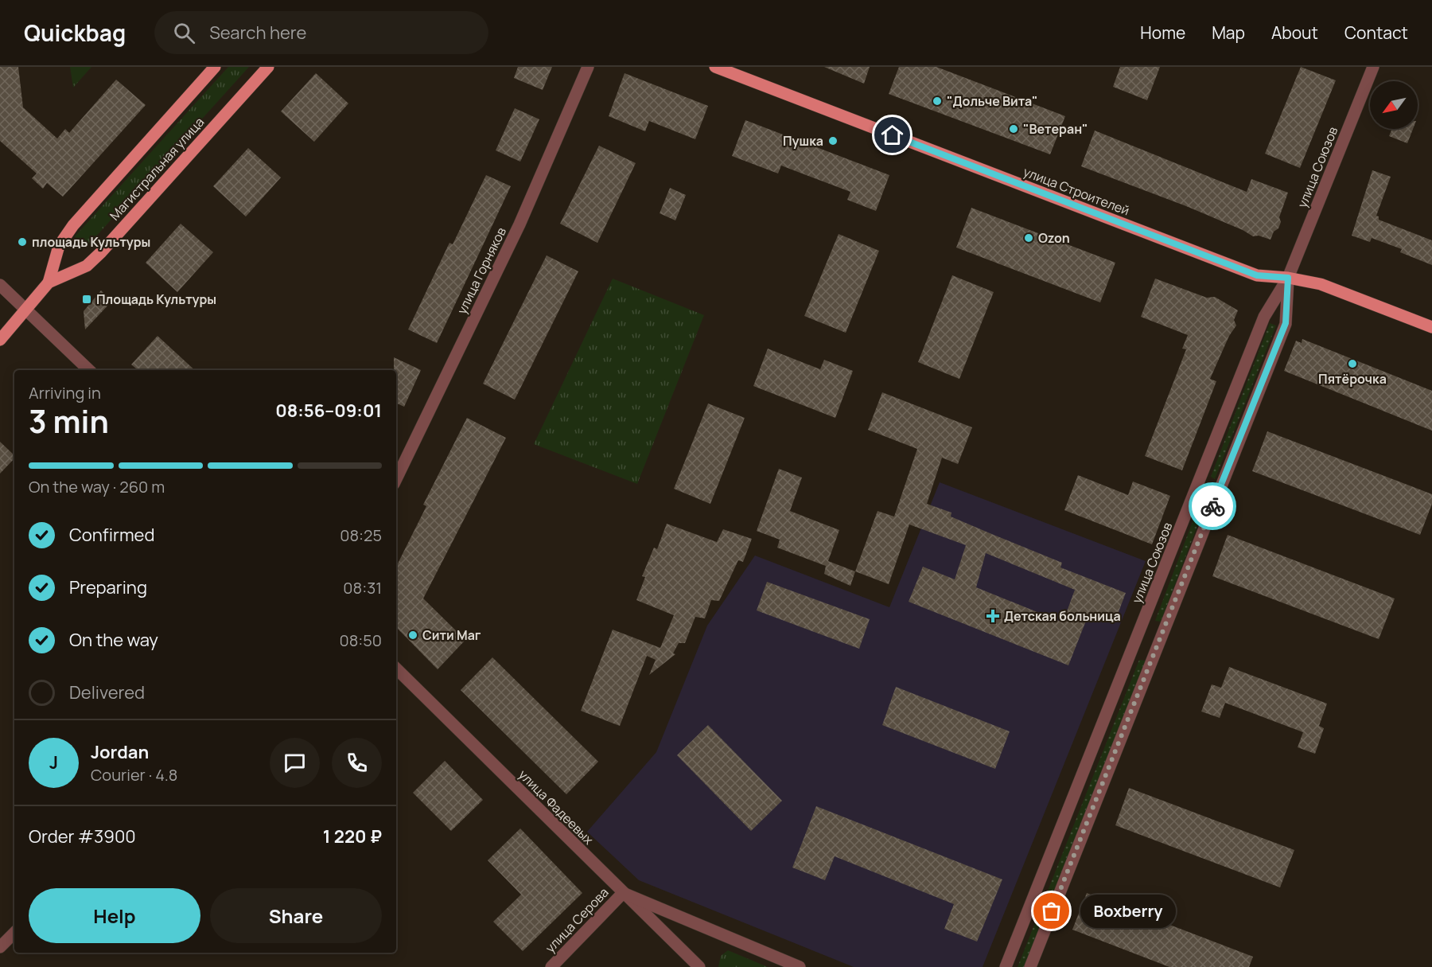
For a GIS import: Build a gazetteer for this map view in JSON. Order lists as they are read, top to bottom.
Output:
{
  "streets": {
    "main road": ["Магистральная улица", "улица Строителей"],
    "street": [
      "улица Союзов",
      "улица Горняков",
      "улица Фадеевых",
      "улица Серова"
    ]
  },
  "crossings": [
    ["улица Союзов", "улица Строителей"],
    ["улица Фадеевых", "улица Серова"]
  ],
  "places": {
    "other": [
      "\"Дольче Вита\"",
      "\"Ветеран\"",
      "Пушка",
      "Ozon",
      "площадь Культуры",
      "Пятёрочка",
      "Сити Маг",
      "Boxberry"
    ],
    "transit": ["Площадь Культуры"],
    "health": ["Детская больница"]
  },
  "north": "bottom left",
  "page": {
    "header": "Quickbag",
    "search": "Search here",
    "nav": [
      "Home",
      "Map",
      "About",
      "Contact"
    ],
    "heading": ["3 min", "Arriving in", "08:56–09:01"],
    "panel": [
      "Jordan",
      "Courier · 4.8",
      "Order #3900",
      "1 220 ₽"
    ],
    "bar": "On the way · 260 m",
    "list": [
      ["Confirmed", "08:25"],
      ["Preparing", "08:31"],
      ["On the way", "08:50"],
      "Delivered"
    ],
    "round": "J",
    "buttons": ["Help", "Share"],
    "bubble": "Boxberry"
  }
}
